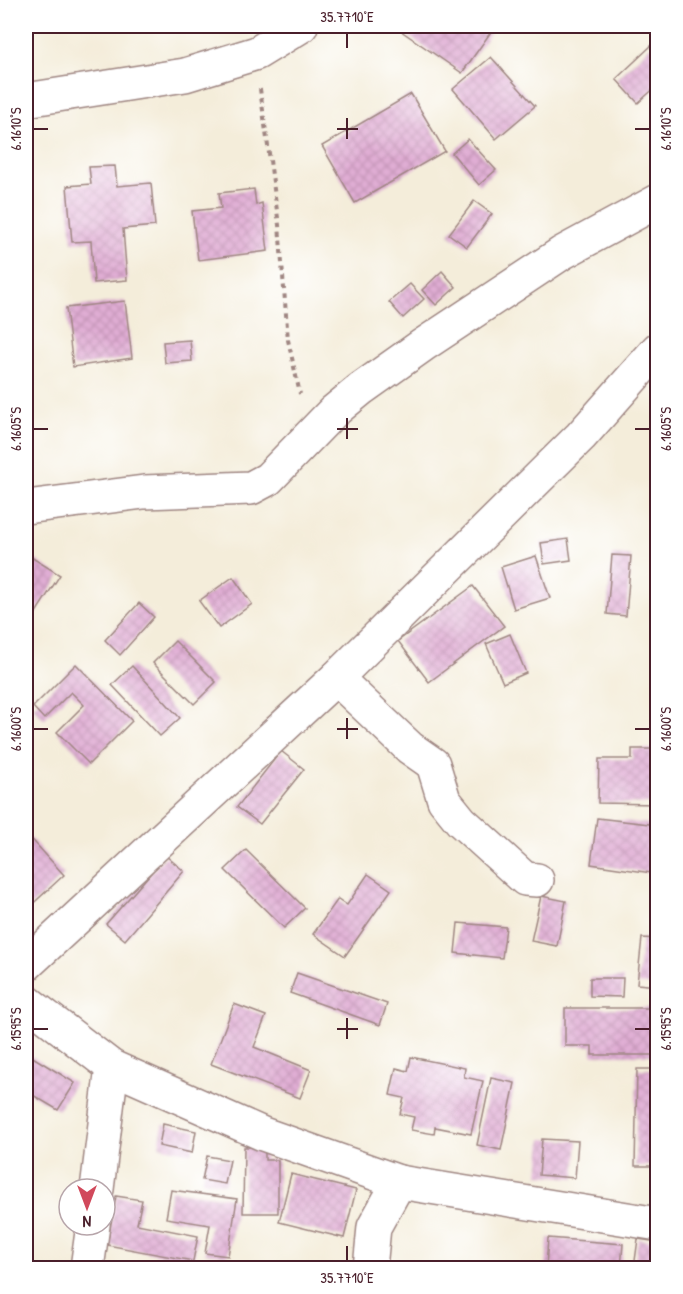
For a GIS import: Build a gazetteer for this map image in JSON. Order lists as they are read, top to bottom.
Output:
{
  "north": "bottom",
  "coordinates": [
    "35.7710°E",
    "6.1610°S",
    "6.1605°S",
    "6.1600°S",
    "6.1595°S"
  ]
}
